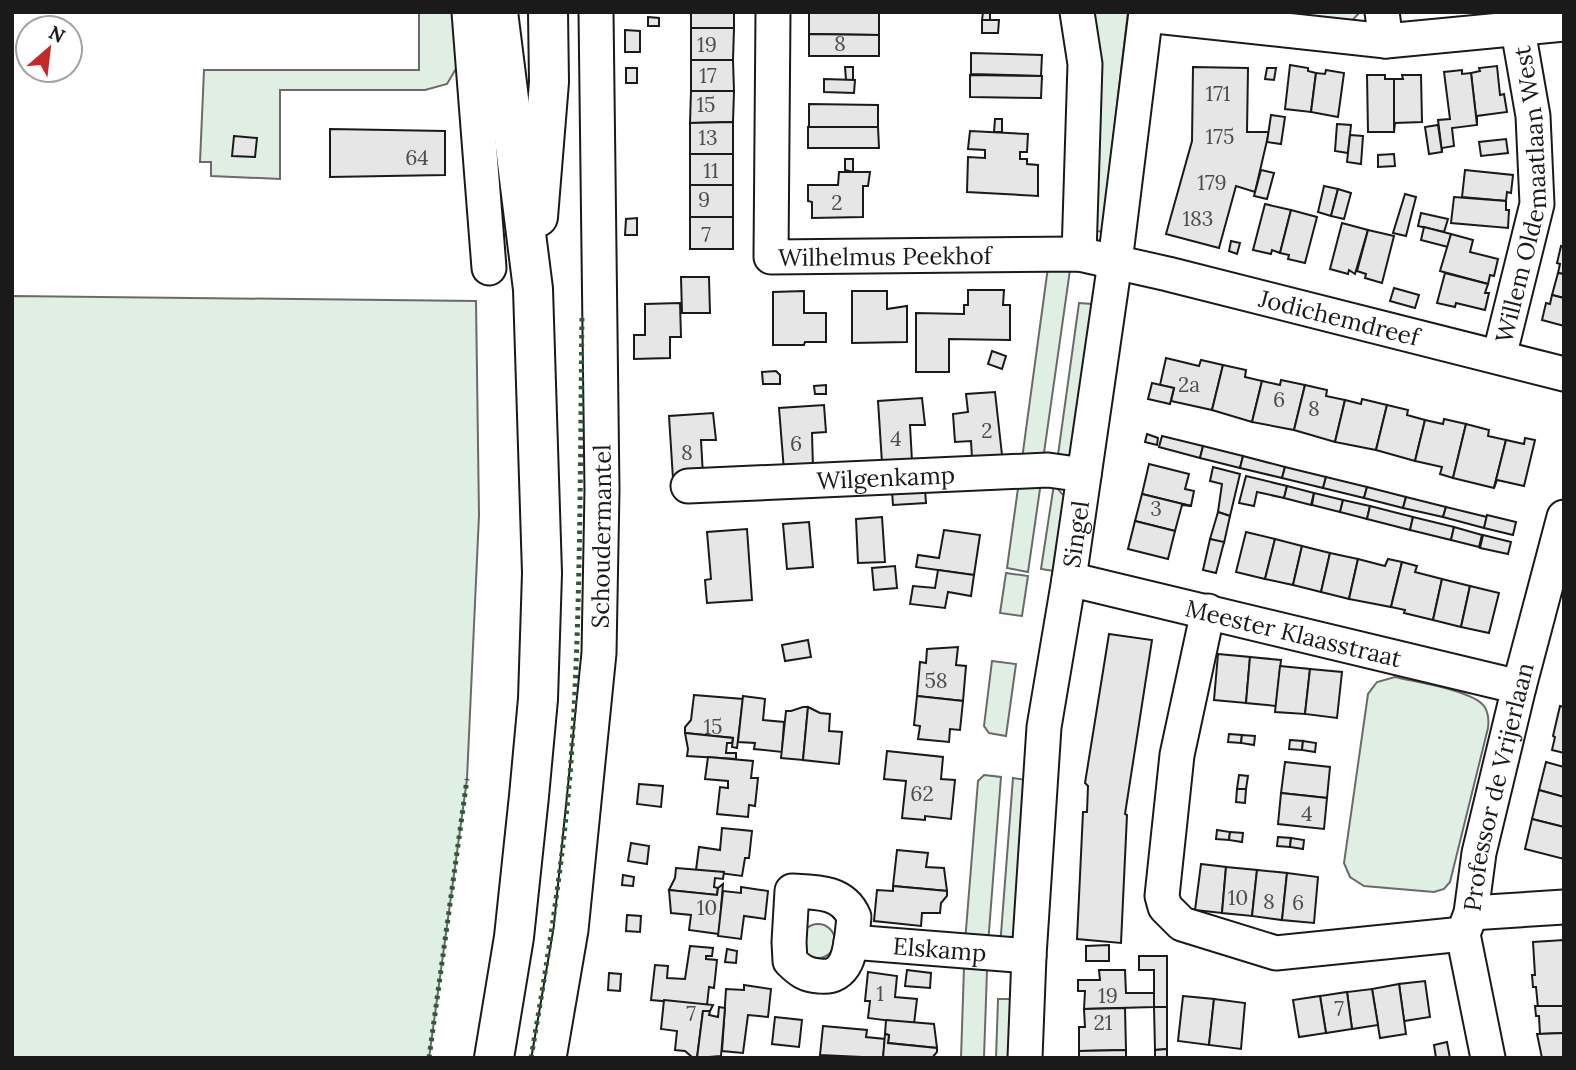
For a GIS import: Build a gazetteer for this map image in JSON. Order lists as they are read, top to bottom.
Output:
{
  "streets": {
    "street": [
      "Willem Oldemaatlaan West",
      "Wilhelmus Peekhof",
      "Jodichemdreef",
      "Wilgenkamp",
      "Singel",
      "Schoudermantel",
      "Meester Klaasstraat",
      "Professor de Vrijerlaan",
      "Elskamp"
    ]
  },
  "crossings": [
    ["Willem Oldemaatlaan West", "Jodichemdreef"],
    ["Wilhelmus Peekhof", "Jodichemdreef"],
    ["Wilhelmus Peekhof", "Singel"],
    ["Jodichemdreef", "Singel"],
    ["Wilgenkamp", "Singel"],
    ["Singel", "Meester Klaasstraat"],
    ["Singel", "Elskamp"],
    ["Meester Klaasstraat", "Professor de Vrijerlaan"]
  ],
  "house_numbers": [
    "8",
    "19",
    "17",
    "171",
    "15",
    "175",
    "13",
    "64",
    "11",
    "179",
    "9",
    "2",
    "183",
    "7",
    "2a",
    "6",
    "8",
    "2",
    "4",
    "6",
    "8",
    "3",
    "58",
    "15",
    "62",
    "4",
    "10",
    "8",
    "6",
    "10",
    "1",
    "19",
    "7",
    "7",
    "21"
  ],
  "north": "top right"
}
